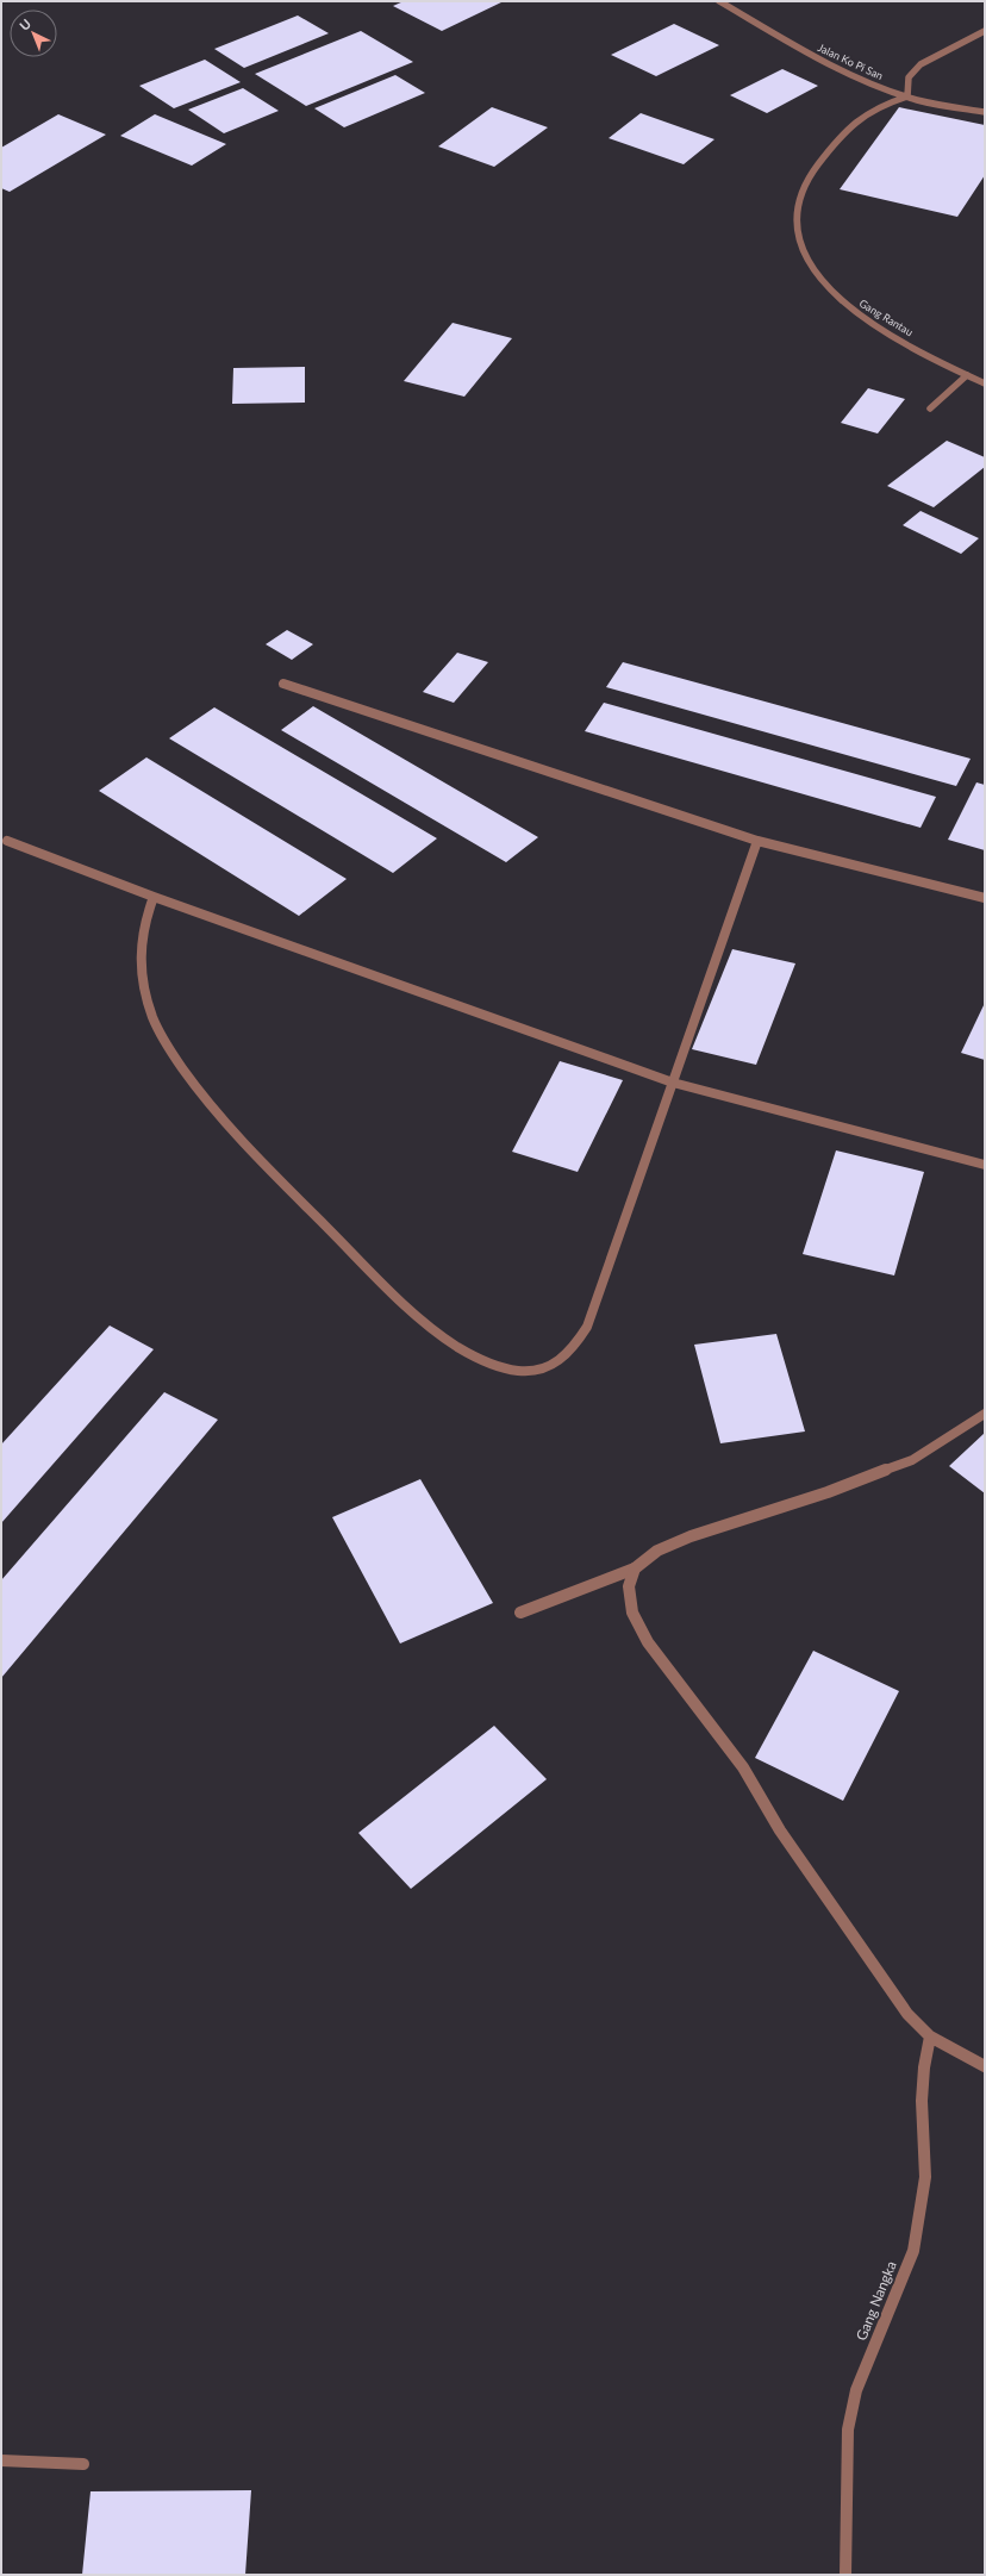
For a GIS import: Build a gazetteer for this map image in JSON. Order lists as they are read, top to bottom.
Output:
{
  "streets": {
    "street": ["Jalan Ko Pi San", "Gang Rantau", "Gang Nangka"]
  },
  "crossings": [
    ["Jalan Ko Pi San", "Gang Rantau"]
  ],
  "north": "top left"
}
